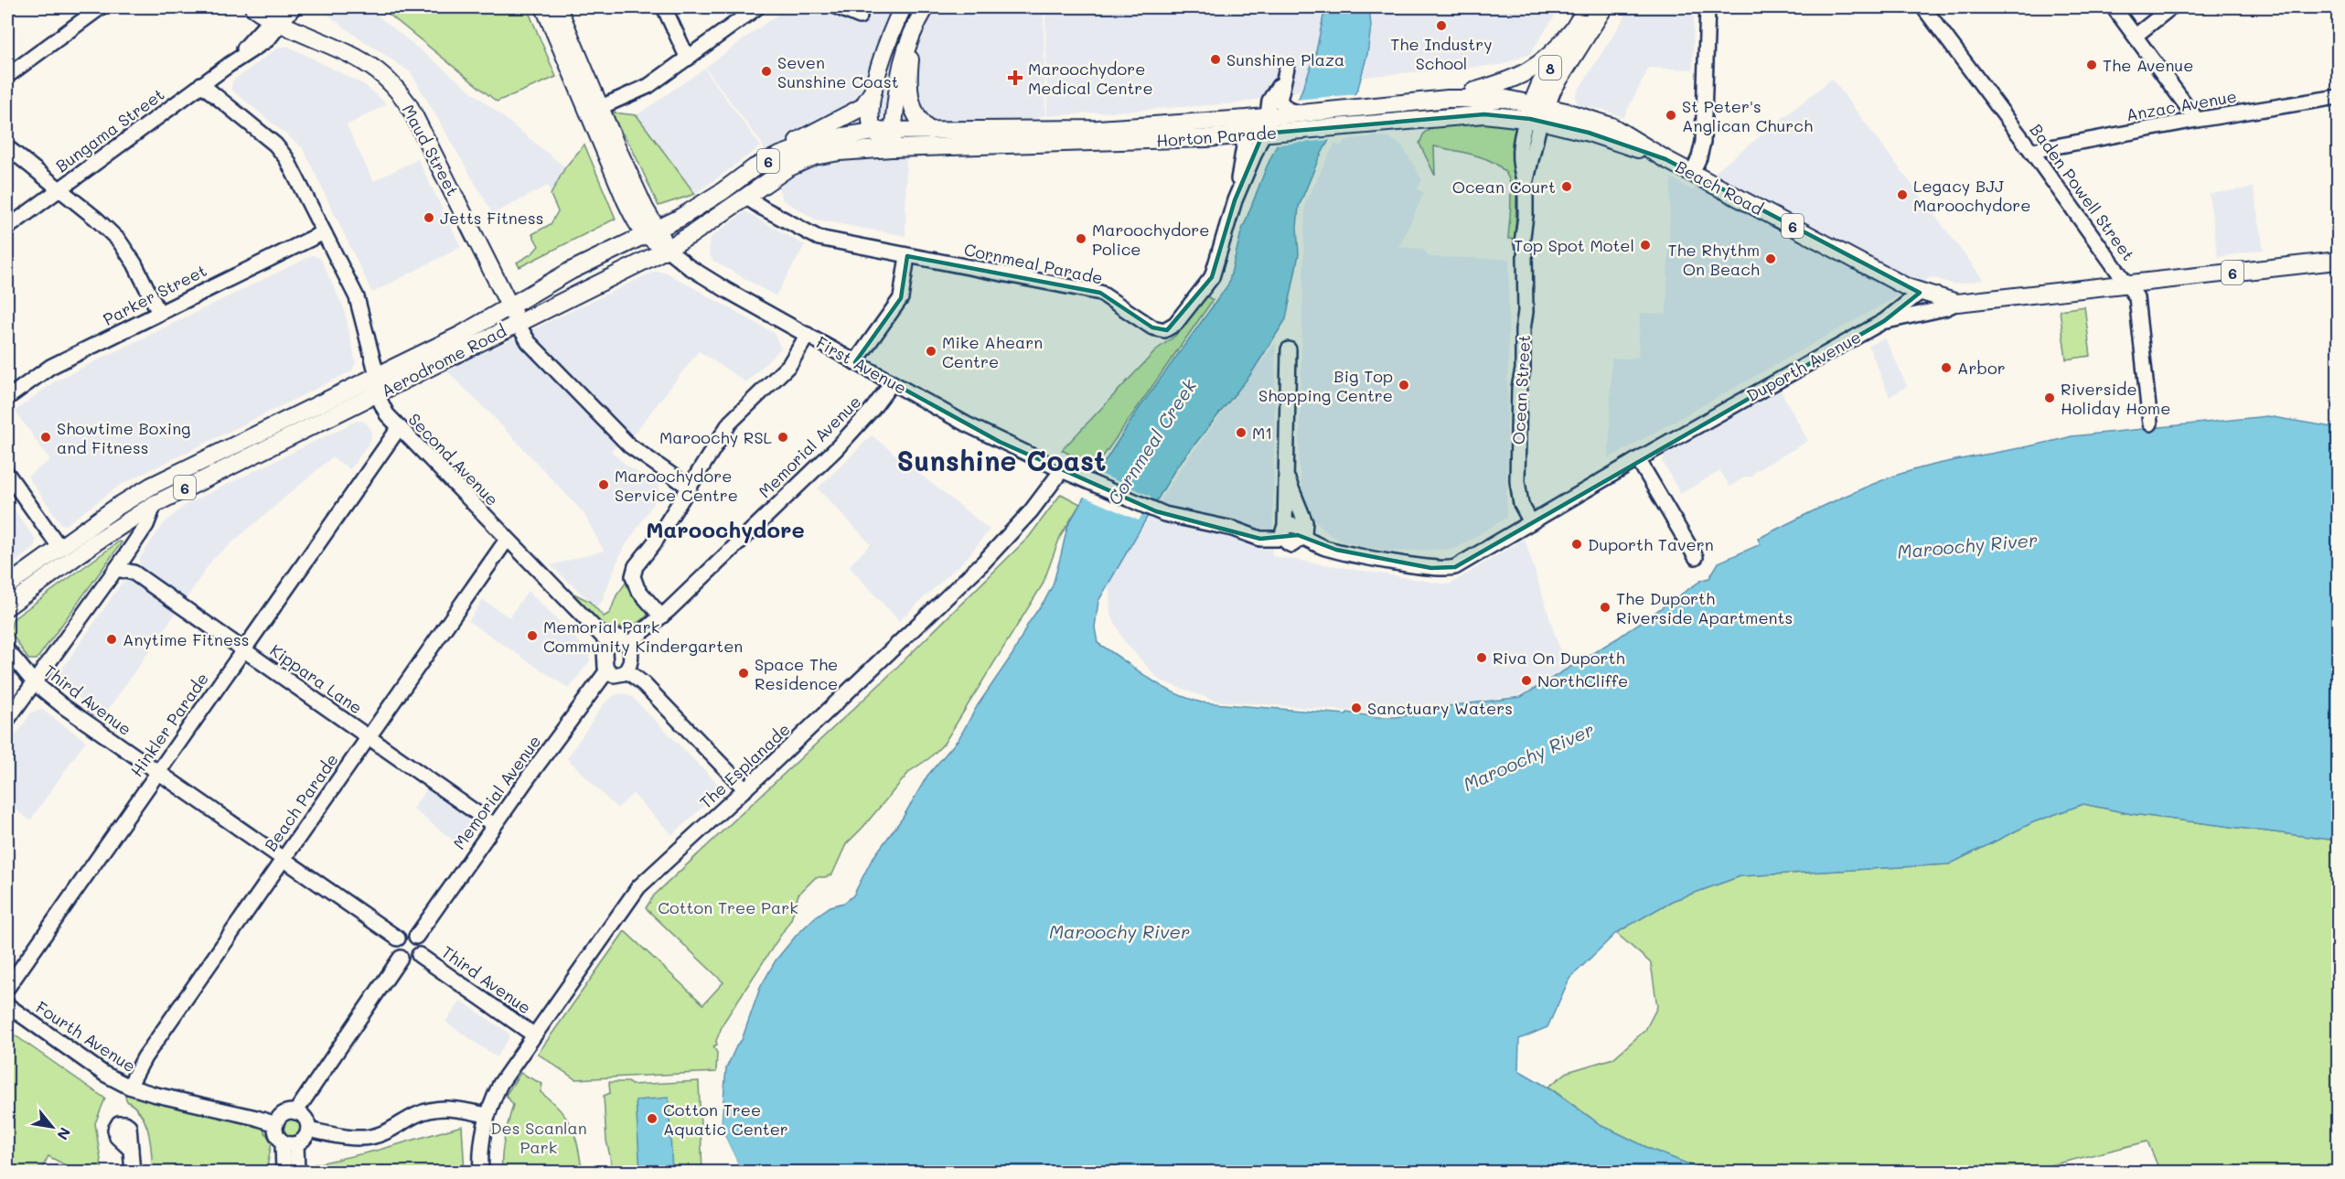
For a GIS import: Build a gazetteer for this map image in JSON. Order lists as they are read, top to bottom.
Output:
{
  "streets": {
    "main road": [
      "8",
      "Horton Parade",
      "Maud Street",
      "6",
      "Beach Road",
      "Aerodrome Road",
      "First Avenue"
    ],
    "street": [
      "Anzac Avenue",
      "Bungama Street",
      "Baden Powell Street",
      "Cornmeal Parade",
      "Parker Street",
      "Duporth Avenue",
      "Ocean Street",
      "Memorial Avenue",
      "Second Avenue",
      "Kippara Lane",
      "Third Avenue",
      "Hinkler Parade",
      "The Esplanade",
      "Beach Parade",
      "Fourth Avenue"
    ]
  },
  "crossings": [
    ["8", "Horton Parade"],
    ["8", "Beach Road"],
    ["8", "Ocean Street"],
    ["Anzac Avenue", "Baden Powell Street"],
    ["Bungama Street", "Maud Street"],
    ["Bungama Street", "Second Avenue"],
    ["Horton Parade", "Beach Road"],
    ["Horton Parade", "Cornmeal Parade"],
    ["Horton Parade", "Aerodrome Road"],
    ["Horton Parade", "Ocean Street"],
    ["Maud Street", "Aerodrome Road"],
    ["6", "Beach Road"],
    ["6", "Baden Powell Street"],
    ["6", "Duporth Avenue"],
    ["Beach Road", "Duporth Avenue"],
    ["Beach Road", "Ocean Street"],
    ["Cornmeal Parade", "Aerodrome Road"],
    ["Parker Street", "Second Avenue"],
    ["Aerodrome Road", "First Avenue"],
    ["Aerodrome Road", "Second Avenue"],
    ["First Avenue", "Memorial Avenue"],
    ["First Avenue", "The Esplanade"],
    ["Duporth Avenue", "Ocean Street"],
    ["Memorial Avenue", "Second Avenue"],
    ["Memorial Avenue", "Kippara Lane"],
    ["Memorial Avenue", "Third Avenue"],
    ["Second Avenue", "Hinkler Parade"],
    ["Second Avenue", "Beach Parade"],
    ["Kippara Lane", "Hinkler Parade"],
    ["Kippara Lane", "Beach Parade"],
    ["Third Avenue", "Hinkler Parade"],
    ["Third Avenue", "The Esplanade"],
    ["Third Avenue", "Beach Parade"],
    ["Beach Parade", "Fourth Avenue"]
  ],
  "districts": ["Sunshine Coast", "Maroochydore"],
  "water": ["Cornmeal Creek", "Maroochy River"],
  "parks": ["Cotton Tree Park", "Des Scanlan Park"],
  "places": {
    "other": [
      "The Industry School",
      "Sunshine Plaza",
      "The Avenue",
      "Seven Sunshine Coast",
      "St Peter's Anglican Church",
      "Ocean Court",
      "Legacy BJJ Maroochydore",
      "Jetts Fitness",
      "Maroochydore Police",
      "Top Spot Motel",
      "The Rhythm On Beach",
      "Mike Ahearn Centre",
      "Arbor",
      "Big Top Shopping Centre",
      "Riverside Holiday Home",
      "M1",
      "Showtime Boxing and Fitness",
      "Maroochy RSL",
      "Maroochydore Service Centre",
      "Duporth Tavern",
      "The Duporth Riverside Apartments",
      "Memorial Park Community Kindergarten",
      "Anytime Fitness",
      "Riva On Duporth",
      "Space The Residence",
      "NorthCliffe",
      "Sanctuary Waters",
      "Cotton Tree Aquatic Center"
    ],
    "health": ["Maroochydore Medical Centre"]
  },
  "north": "bottom right"
}
